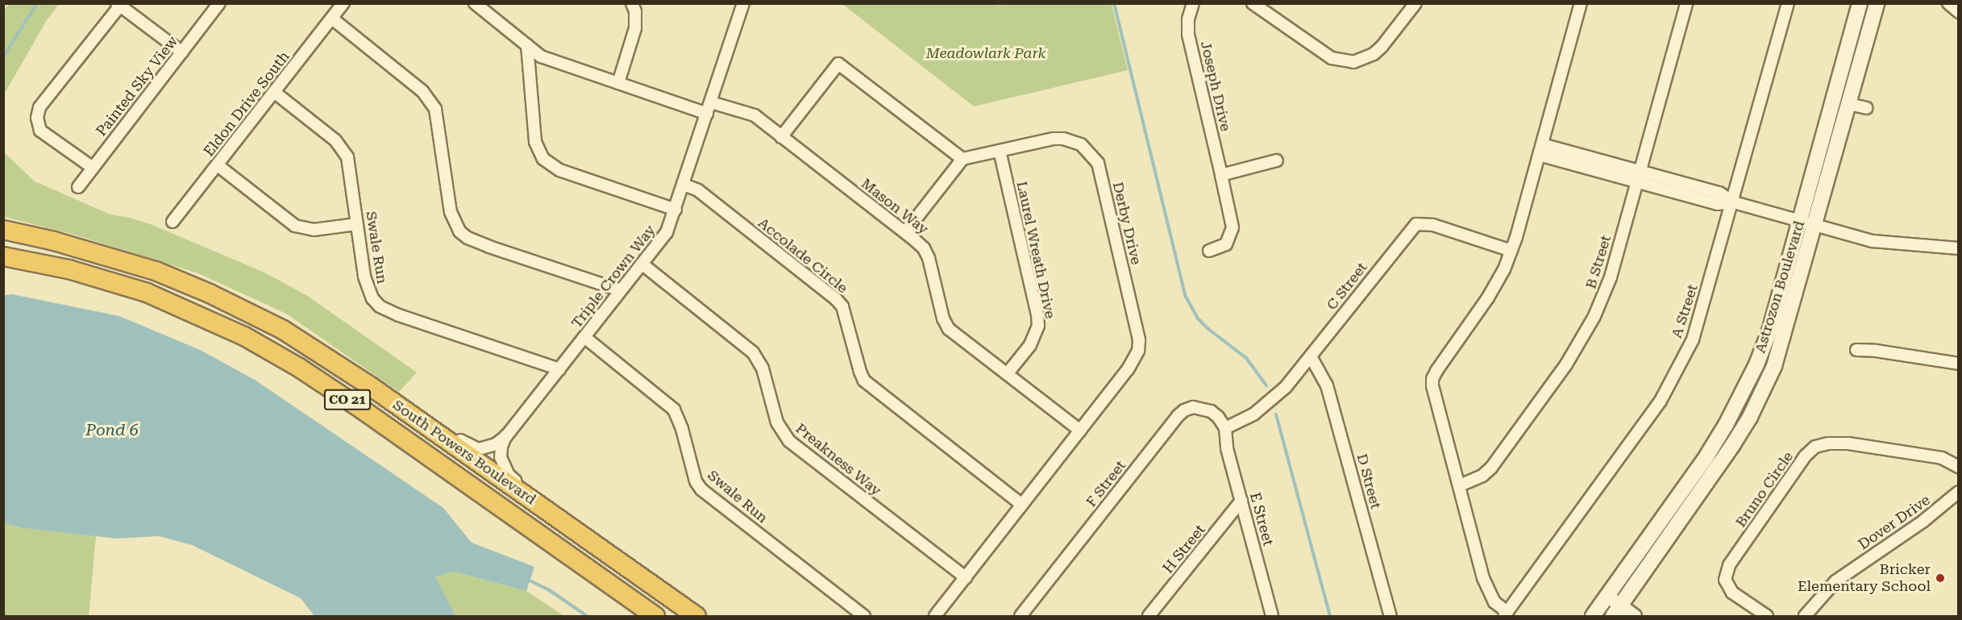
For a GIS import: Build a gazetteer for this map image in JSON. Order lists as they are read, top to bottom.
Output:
{
  "streets": {
    "highway": ["CO 21", "South Powers Boulevard"],
    "main road": ["Astrozon Boulevard"],
    "street": [
      "Painted Sky View",
      "Joseph Drive",
      "Eldon Drive South",
      "Mason Way",
      "Derby Drive",
      "Swale Run",
      "Laurel Wreath Drive",
      "Accolade Circle",
      "B Street",
      "Triple Crown Way",
      "C Street",
      "A Street",
      "Preakness Way",
      "D Street",
      "F Street",
      "Bruno Circle",
      "E Street",
      "Dover Drive",
      "H Street"
    ]
  },
  "crossings": [
    ["Eldon Drive South", "Swale Run"],
    ["Mason Way", "Derby Drive"],
    ["Mason Way", "Laurel Wreath Drive"],
    ["Mason Way", "Triple Crown Way"],
    ["Derby Drive", "Laurel Wreath Drive"],
    ["Derby Drive", "Accolade Circle"],
    ["Derby Drive", "Preakness Way"],
    ["Swale Run", "Triple Crown Way"],
    ["Accolade Circle", "Triple Crown Way"],
    ["B Street", "A Street"],
    ["Triple Crown Way", "South Powers Boulevard"],
    ["Triple Crown Way", "Preakness Way"],
    ["C Street", "A Street"],
    ["C Street", "D Street"],
    ["C Street", "F Street"],
    ["C Street", "E Street"],
    ["F Street", "E Street"],
    ["E Street", "H Street"]
  ],
  "water": ["Pond 6"],
  "parks": ["Meadowlark Park"],
  "places": ["Bricker Elementary School"]
}
